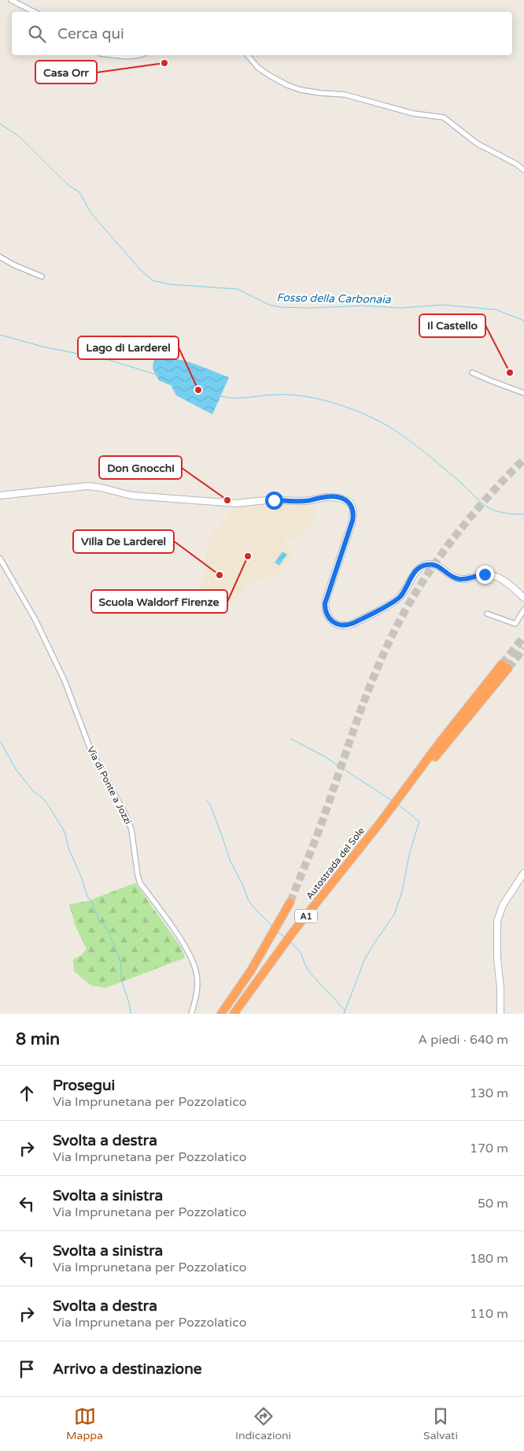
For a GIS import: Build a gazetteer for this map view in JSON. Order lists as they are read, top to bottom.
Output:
{
  "streets": {
    "highway": ["Autostrada del Sole", "A1"],
    "street": ["Via di Ponte a Jozzi"]
  },
  "water": ["Fosso della Carbonaia"],
  "places": [
    "Casa Orr",
    "Il Castello",
    "Lago di Larderel",
    "Don Gnocchi",
    "Scuola Waldorf Firenze",
    "Villa De Larderel"
  ],
  "page": {
    "search": "Cerca qui",
    "heading": ["8 min", "A piedi · 640 m"],
    "list": [
      ["Prosegui", "Via Imprunetana per Pozzolatico", "130 m"],
      ["Svolta a destra", "Via Imprunetana per Pozzolatico", "170 m"],
      ["Svolta a sinistra", "Via Imprunetana per Pozzolatico", "50 m"],
      ["Svolta a sinistra", "Via Imprunetana per Pozzolatico", "180 m"],
      ["Svolta a destra", "Via Imprunetana per Pozzolatico", "110 m"],
      "Arrivo a destinazione"
    ],
    "nav": ["Mappa", "Indicazioni", "Salvati"]
  }
}
